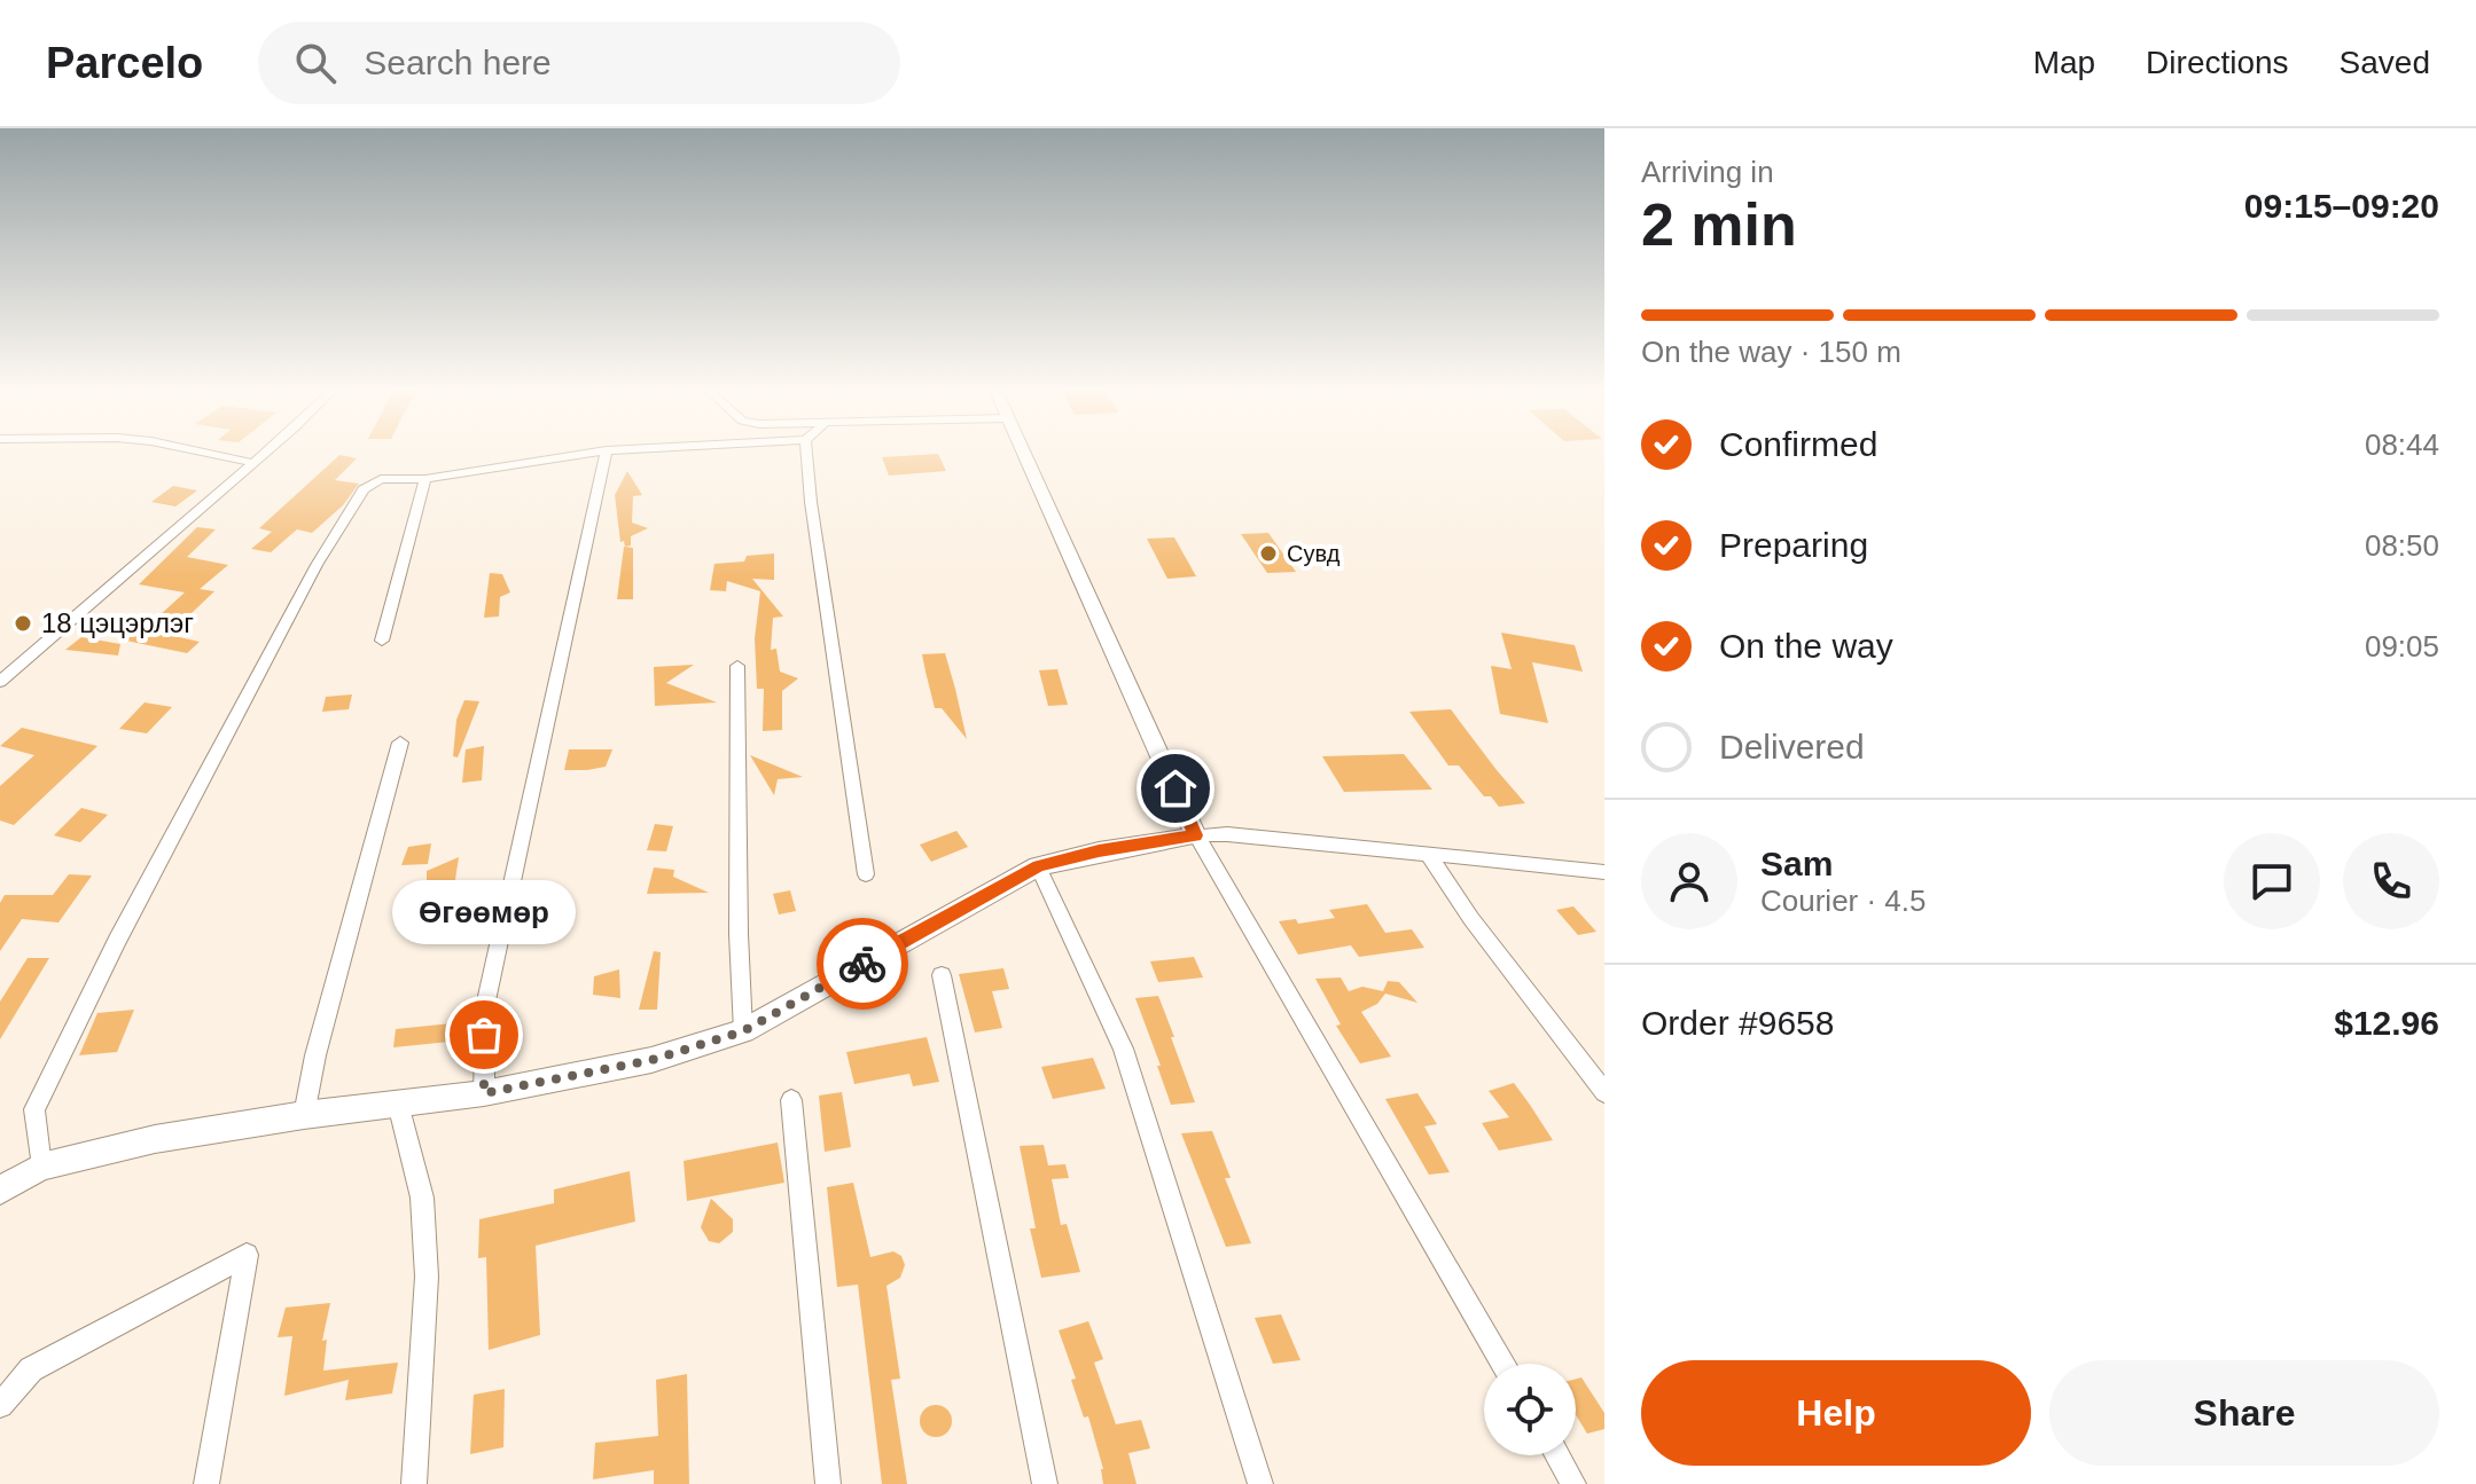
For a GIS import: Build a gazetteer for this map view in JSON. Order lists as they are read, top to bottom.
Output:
{
  "places": ["Сувд", "18 цэцэрлэг", "Өгөөмөр"],
  "page": {
    "header": "Parcelo",
    "search": "Search here",
    "nav": ["Map", "Directions", "Saved"],
    "heading": ["2 min", "Arriving in", "09:15–09:20"],
    "panel": [
      "Sam",
      "Courier · 4.5",
      "Order #9658",
      "$12.96"
    ],
    "bar": "On the way · 150 m",
    "list": [
      ["Confirmed", "08:44"],
      ["Preparing", "08:50"],
      ["On the way", "09:05"],
      "Delivered"
    ],
    "bubble": "Өгөөмөр",
    "buttons": ["Help", "Share"]
  }
}
